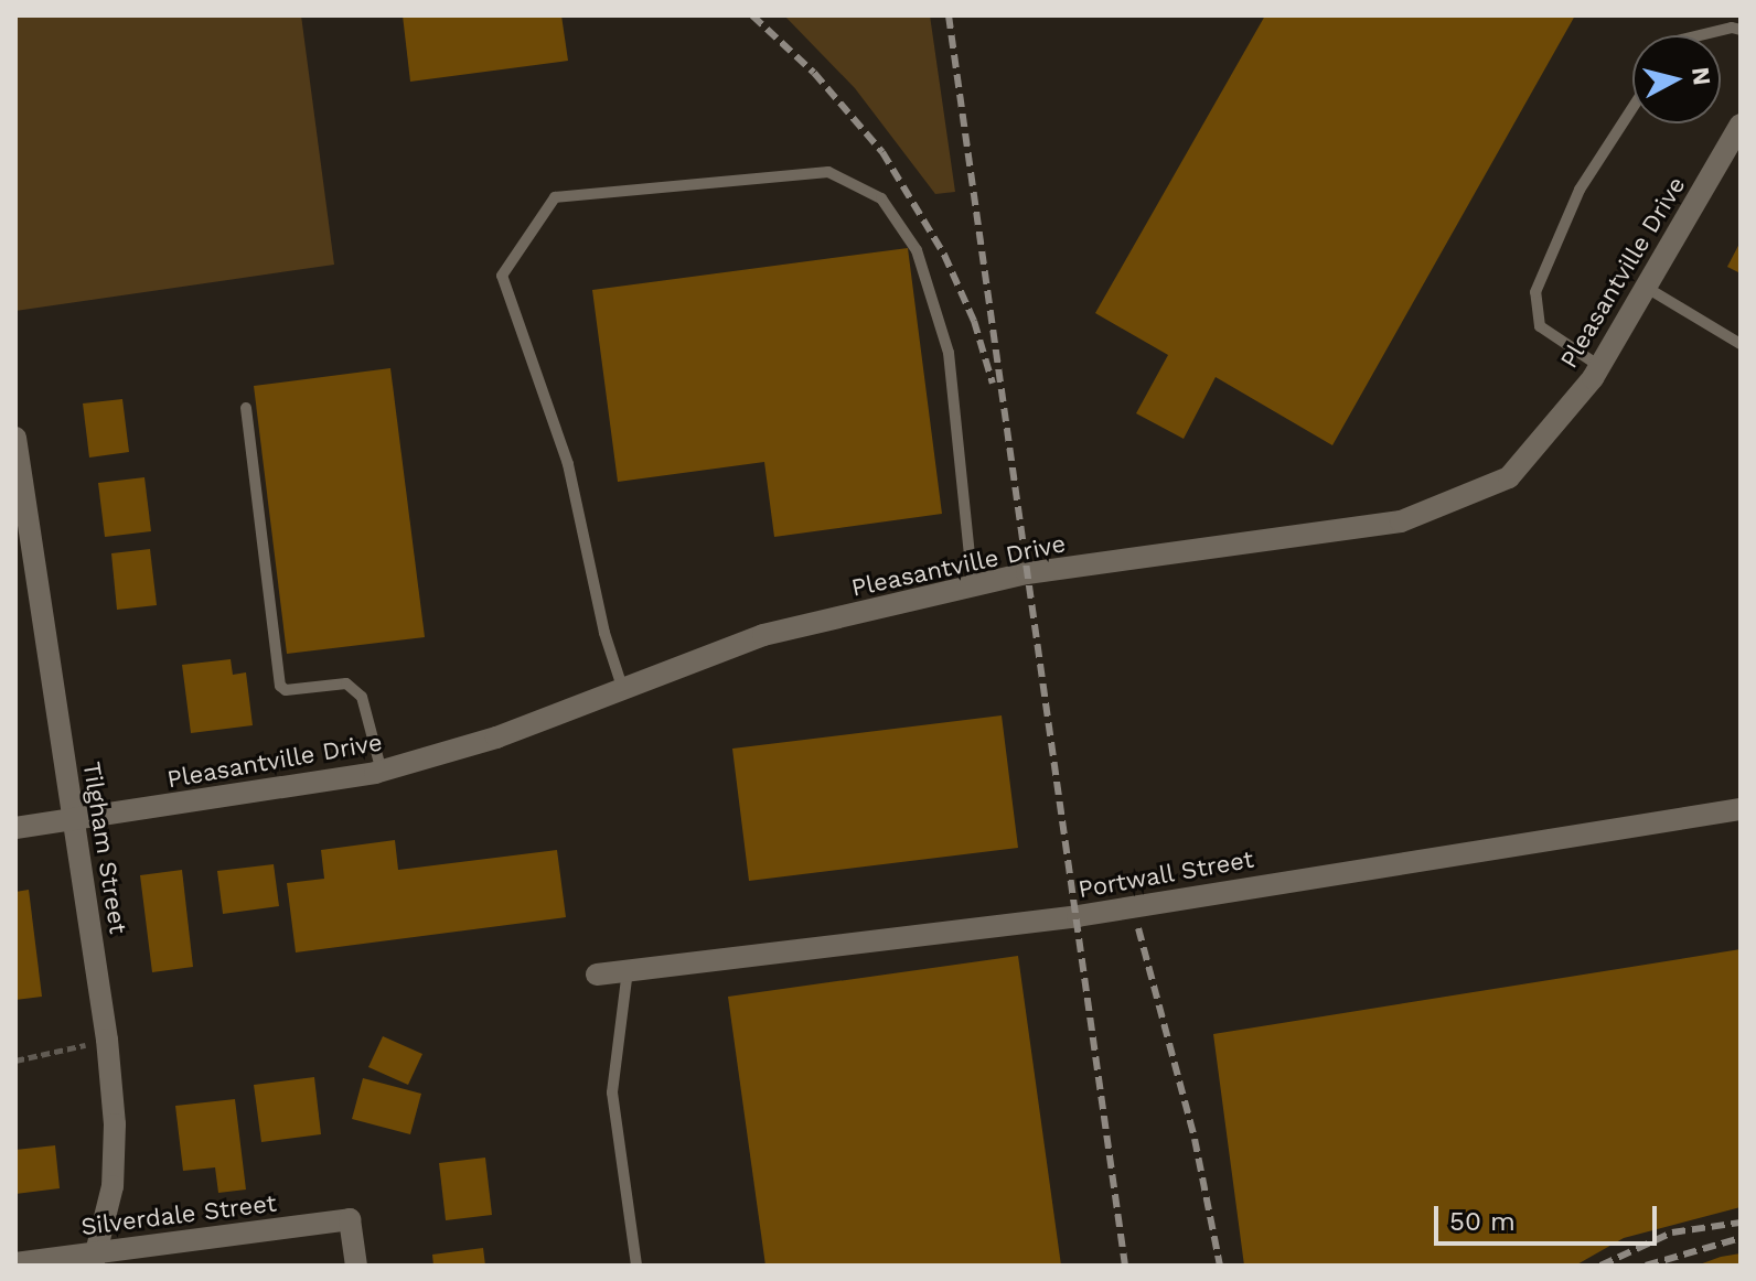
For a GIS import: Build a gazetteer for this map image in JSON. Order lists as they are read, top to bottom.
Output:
{
  "streets": {
    "street": [
      "Pleasantville Drive",
      "Tilgham Street",
      "Portwall Street",
      "Silverdale Street"
    ]
  },
  "crossings": [
    ["Pleasantville Drive", "Tilgham Street"],
    ["Tilgham Street", "Silverdale Street"]
  ],
  "scale_bar": "50 m",
  "north": "right"
}
